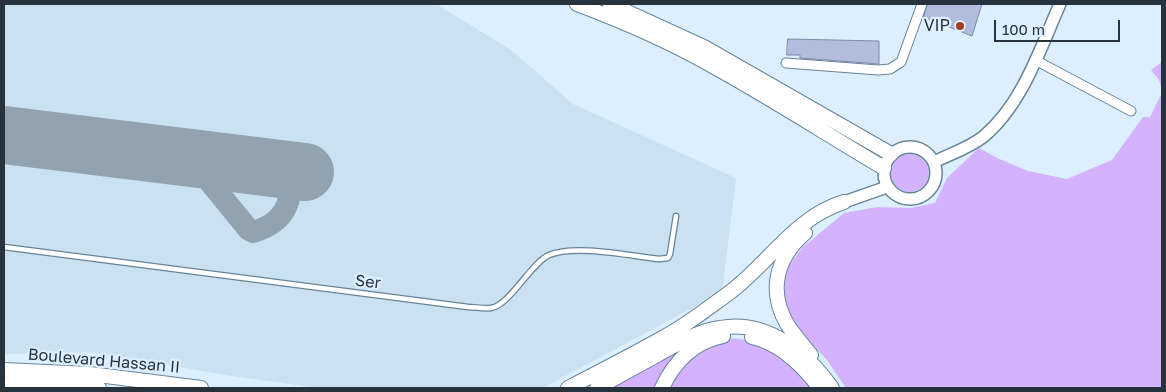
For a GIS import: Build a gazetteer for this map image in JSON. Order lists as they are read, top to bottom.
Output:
{
  "streets": {
    "main road": ["Boulevard Hassan II"],
    "lane": ["Ser"]
  },
  "places": ["VIP"],
  "scale_bar": "100 m"
}
